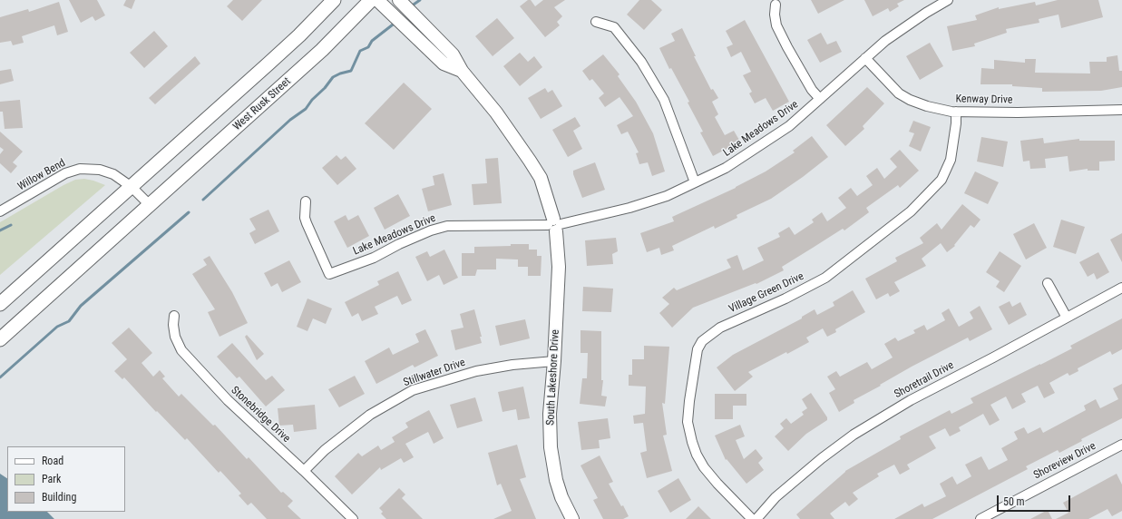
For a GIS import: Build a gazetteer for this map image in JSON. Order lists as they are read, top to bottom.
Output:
{
  "streets": {
    "main road": ["West Rusk Street"],
    "street": [
      "Kenway Drive",
      "Lake Meadows Drive",
      "Willow Bend",
      "Village Green Drive",
      "Stillwater Drive",
      "South Lakeshore Drive",
      "Shoretrail Drive",
      "Stonebridge Drive",
      "Shoreview Drive"
    ]
  },
  "crossings": [
    ["Kenway Drive", "Lake Meadows Drive"],
    ["Kenway Drive", "Village Green Drive"],
    ["West Rusk Street", "Willow Bend"],
    ["Lake Meadows Drive", "South Lakeshore Drive"],
    ["Stillwater Drive", "South Lakeshore Drive"],
    ["Stillwater Drive", "Stonebridge Drive"]
  ],
  "legend": ["Road", "Park", "Building"],
  "scale_bar": "50 m"
}
